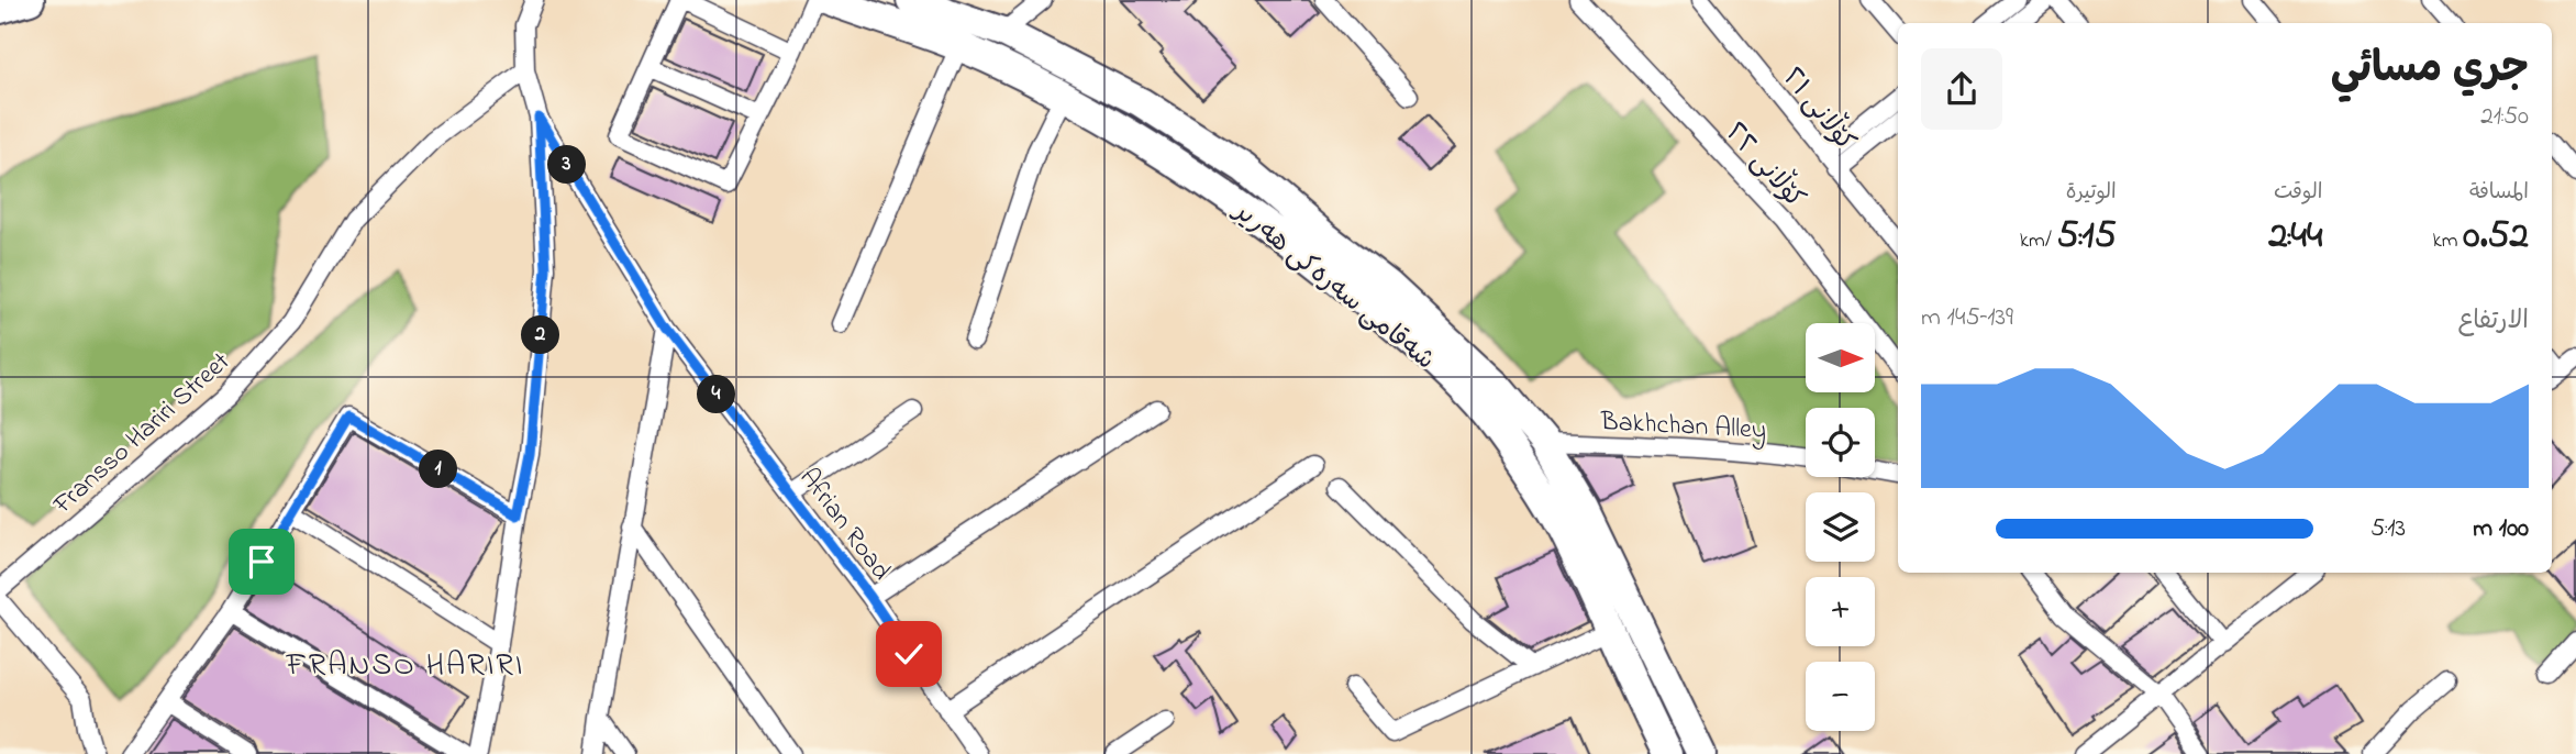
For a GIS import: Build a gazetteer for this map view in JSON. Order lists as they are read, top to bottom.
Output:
{
  "streets": {
    "main road": ["شەقامی سەرەکی هەریر"],
    "street": [
      "کۆڵانی ٢١",
      "کۆڵانی ٢٢",
      "Bakhchan Alley",
      "Fransso Hariri Street",
      "Afrian Road"
    ]
  },
  "crossings": [
    ["شەقامی سەرەکی هەریر", "Bakhchan Alley"]
  ],
  "districts": ["FRANSO HARIRI"],
  "north": "right",
  "page": {
    "heading": ["جري مسائي", "21:50"],
    "pins": [
      "3",
      "2",
      "4",
      "1"
    ],
    "stats": [
      ["المسافة", "0.52 km"],
      ["الوقت", "2:44"],
      ["الوتيرة", "5:15 /km"]
    ],
    "chart": ["الارتفاع", "139–145 m"],
    "map_buttons": ["+", "−"],
    "list": [
      {
        "name": "100 m",
        "note": "5:13"
      }
    ]
  }
}
